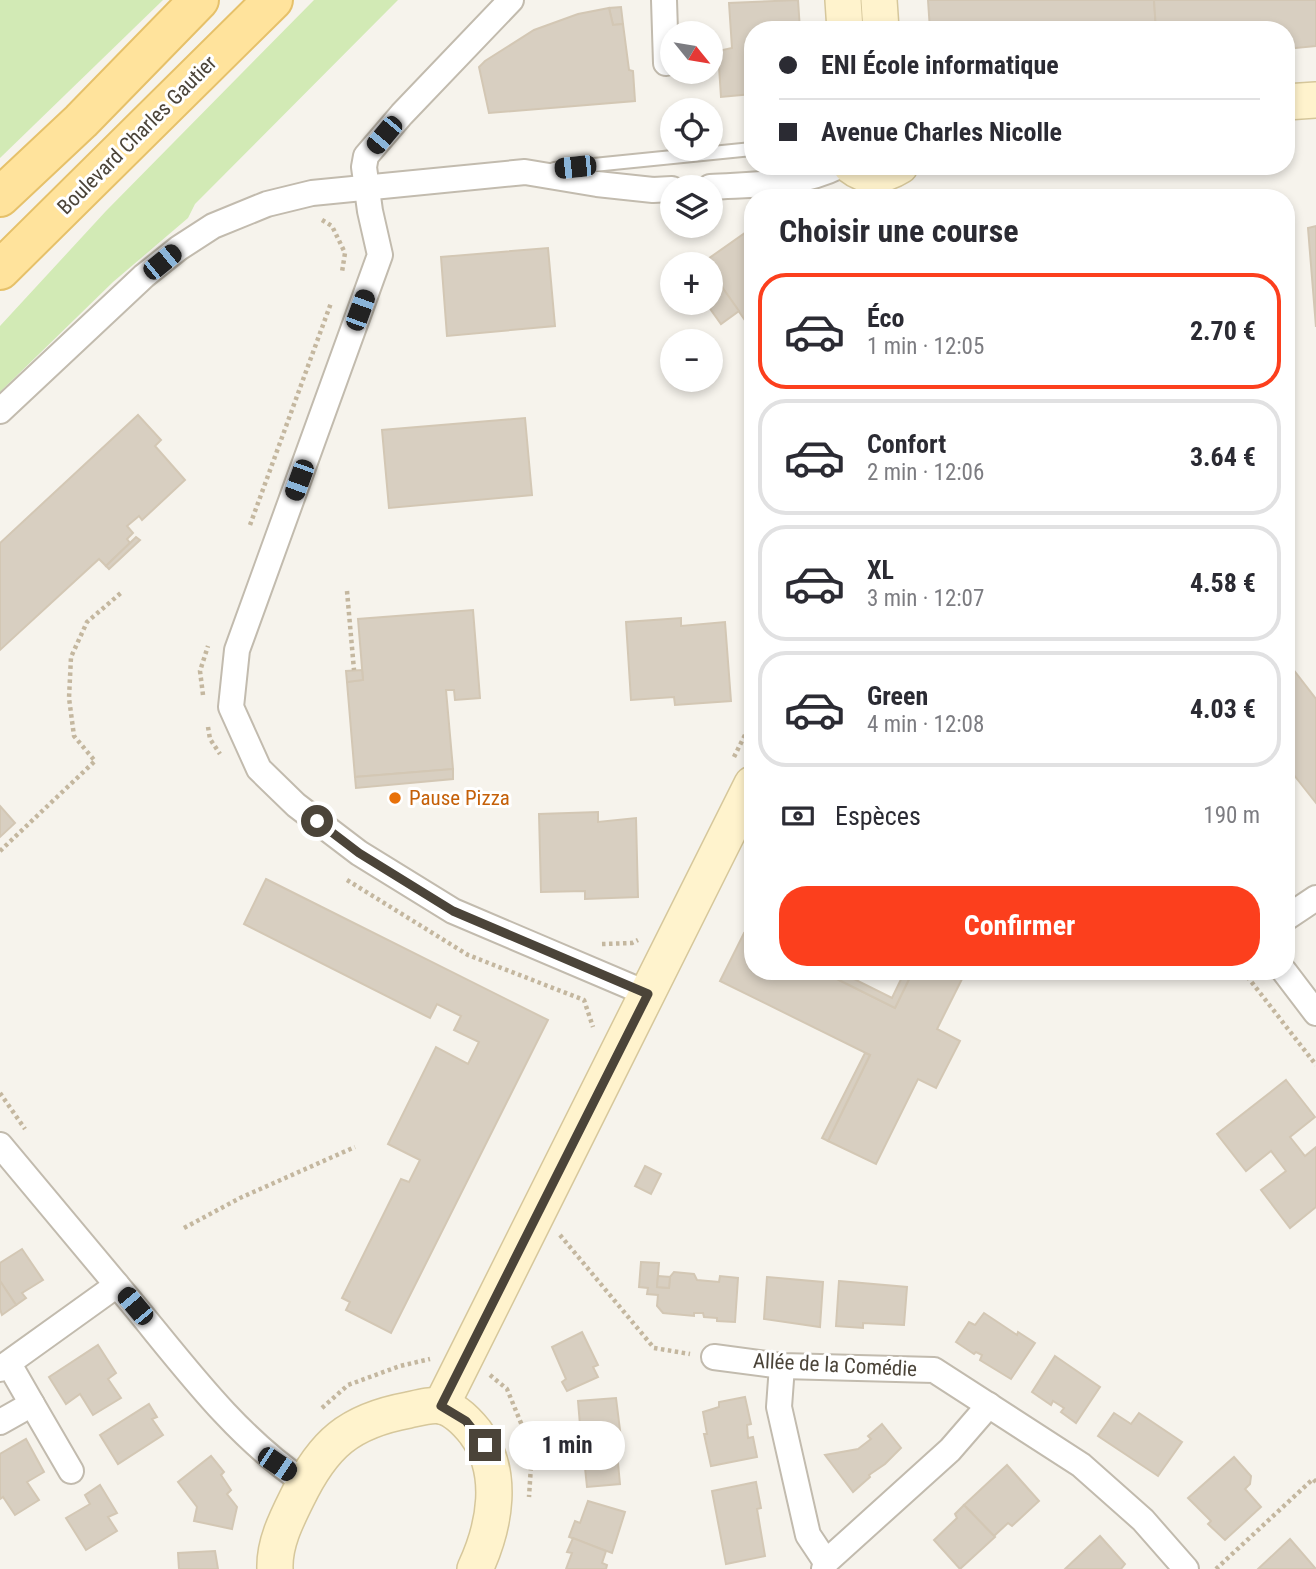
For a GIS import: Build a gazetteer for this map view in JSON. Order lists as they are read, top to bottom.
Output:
{
  "streets": {
    "main road": ["Boulevard Charles Gautier"],
    "street": ["Allée de la Comédie"]
  },
  "places": ["Pause Pizza"],
  "north": "bottom right",
  "page": {
    "map_buttons": ["+", "−"],
    "banner": ["ENI École informatique", "Avenue Charles Nicolle"],
    "heading": "Choisir une course",
    "list": [
      {
        "name": "Éco",
        "note": "1 min · 12:05",
        "value": "2.70 €"
      },
      {
        "name": "Confort",
        "note": "2 min · 12:06",
        "value": "3.64 €"
      },
      {
        "name": "XL",
        "note": "3 min · 12:07",
        "value": "4.58 €"
      },
      {
        "name": "Green",
        "note": "4 min · 12:08",
        "value": "4.03 €"
      }
    ],
    "pay": ["Espèces", "190 m"],
    "buttons": "Confirmer",
    "bubble": "1 min"
  }
}
